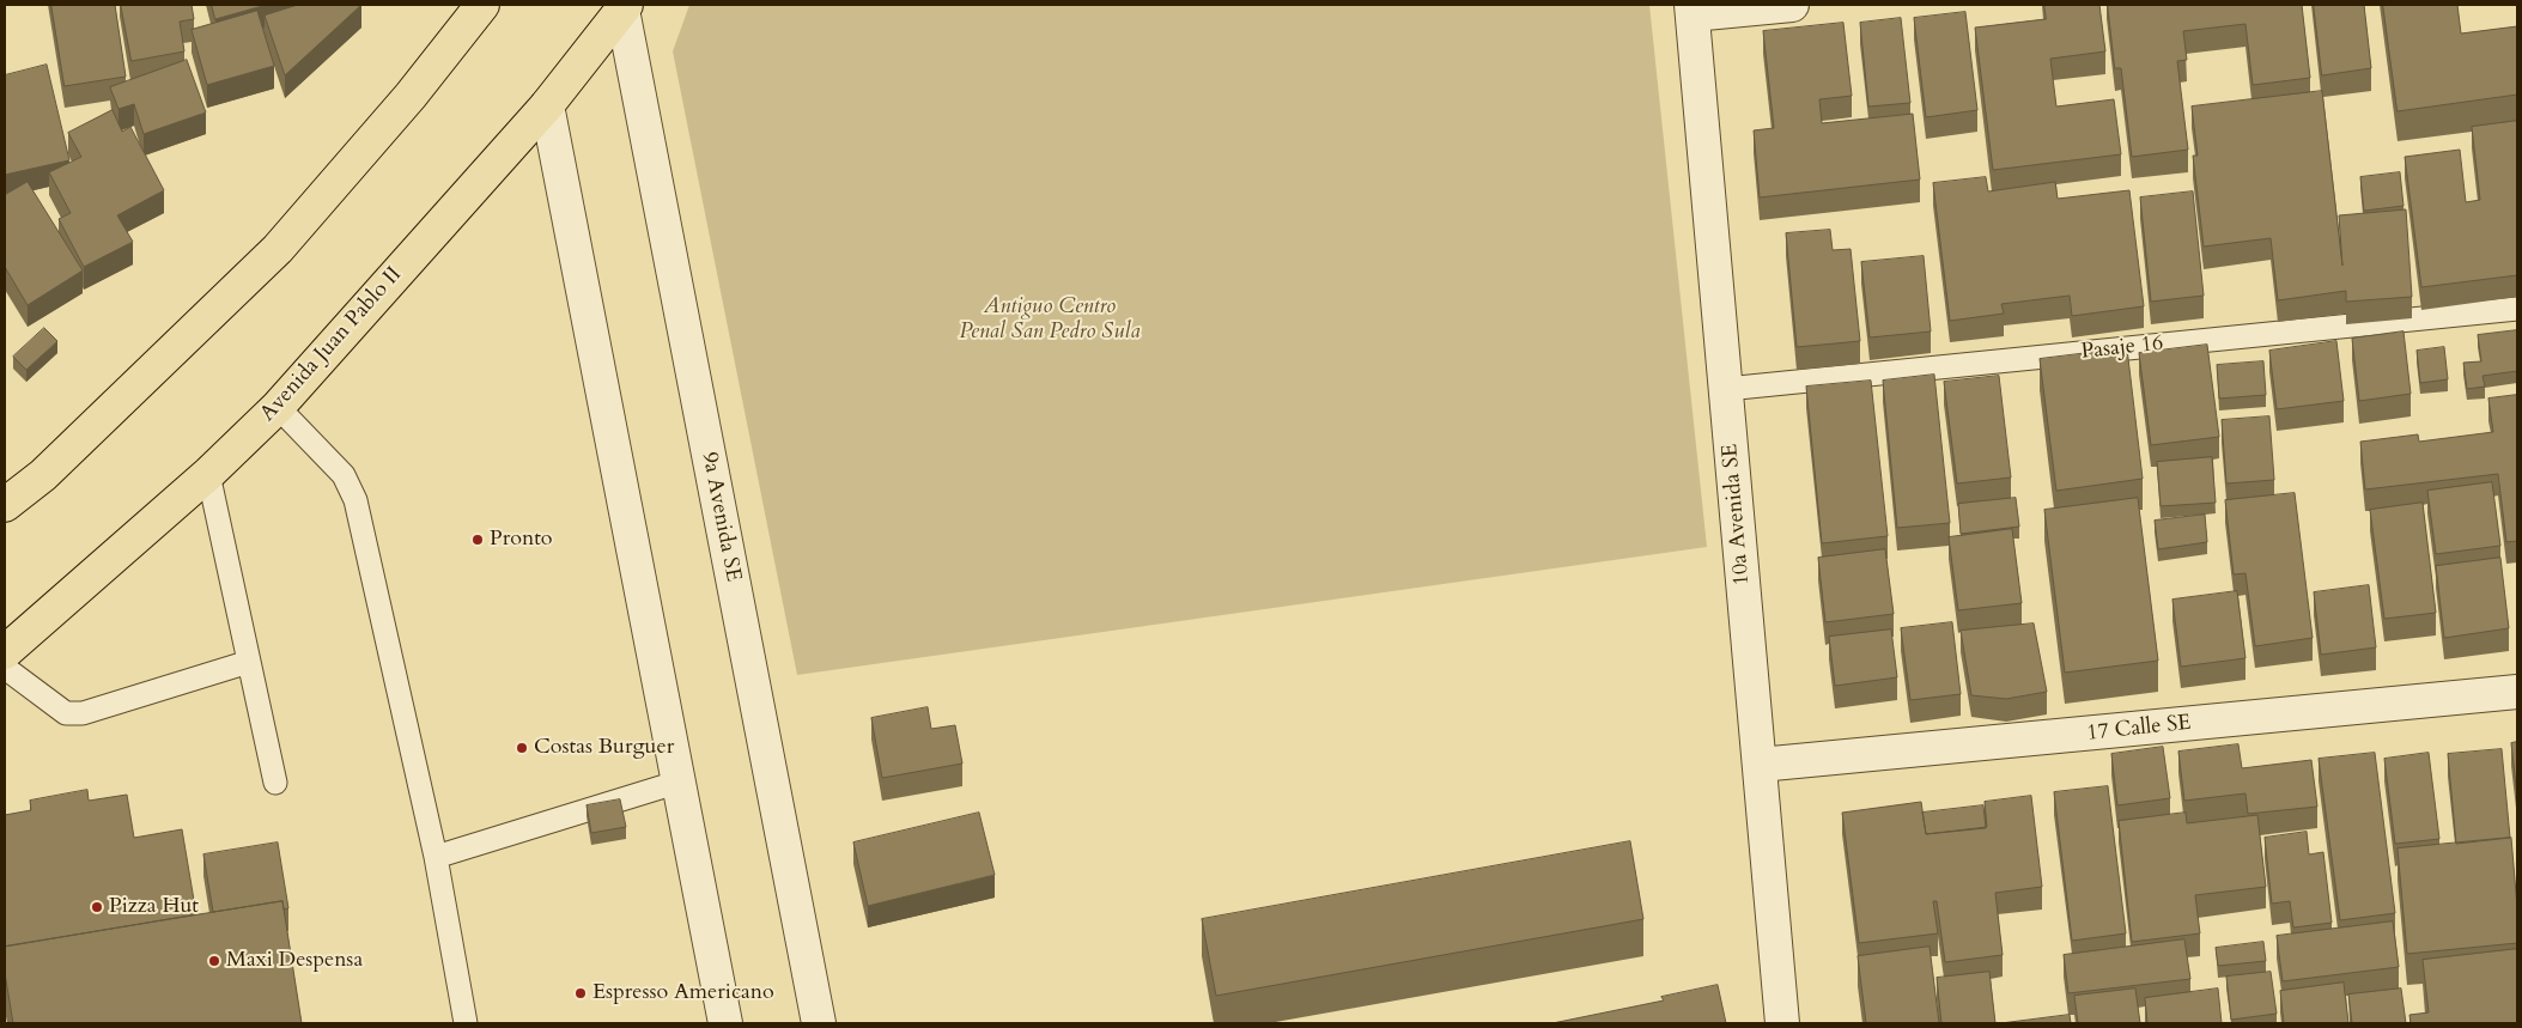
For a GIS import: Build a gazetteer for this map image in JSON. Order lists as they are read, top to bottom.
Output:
{
  "streets": {
    "highway": ["Avenida Juan Pablo II"],
    "street": ["10a Avenida SE", "9a Avenida SE", "17 Calle SE"],
    "lane": ["Pasaje 16"]
  },
  "crossings": [
    ["Avenida Juan Pablo II", "9a Avenida SE"],
    ["Pasaje 16", "10a Avenida SE"],
    ["10a Avenida SE", "17 Calle SE"]
  ],
  "parks": ["Antiguo Centro Penal San Pedro Sula"],
  "places": [
    "Pronto",
    "Costas Burguer",
    "Pizza Hut",
    "Maxi Despensa",
    "Espresso Americano"
  ]
}
